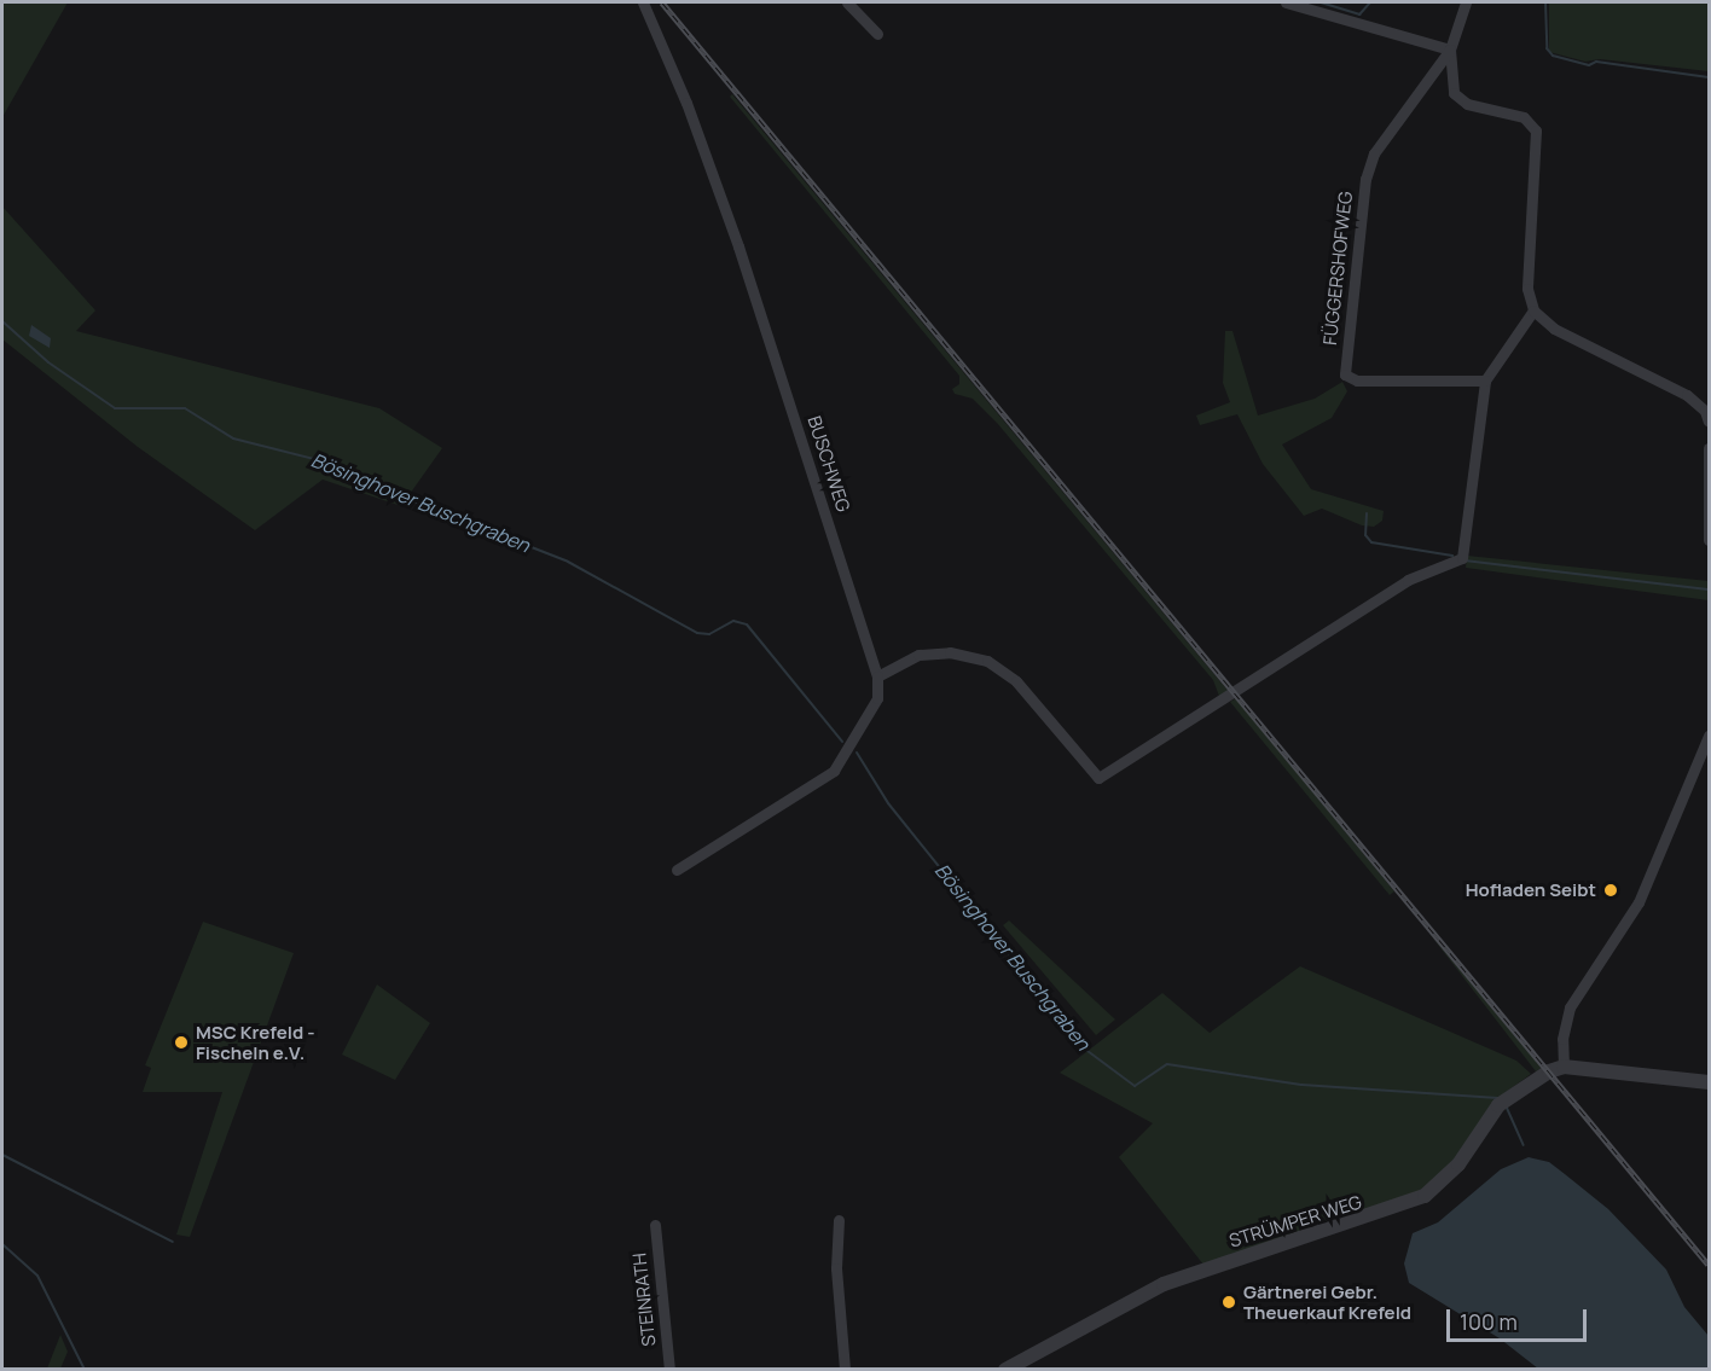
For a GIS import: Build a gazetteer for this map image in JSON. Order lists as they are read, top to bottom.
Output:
{
  "streets": {
    "street": [
      "FÜGGERSHOFWEG",
      "BUSCHWEG",
      "STRÜMPER WEG",
      "STEINRATH"
    ]
  },
  "water": ["Bösinghover Buschgraben"],
  "places": ["Hofladen Seibt", "MSC Krefeld - Fischeln e.V.", "Gärtnerei Gebr. Theuerkauf Krefeld"],
  "scale_bar": "100 m"
}
